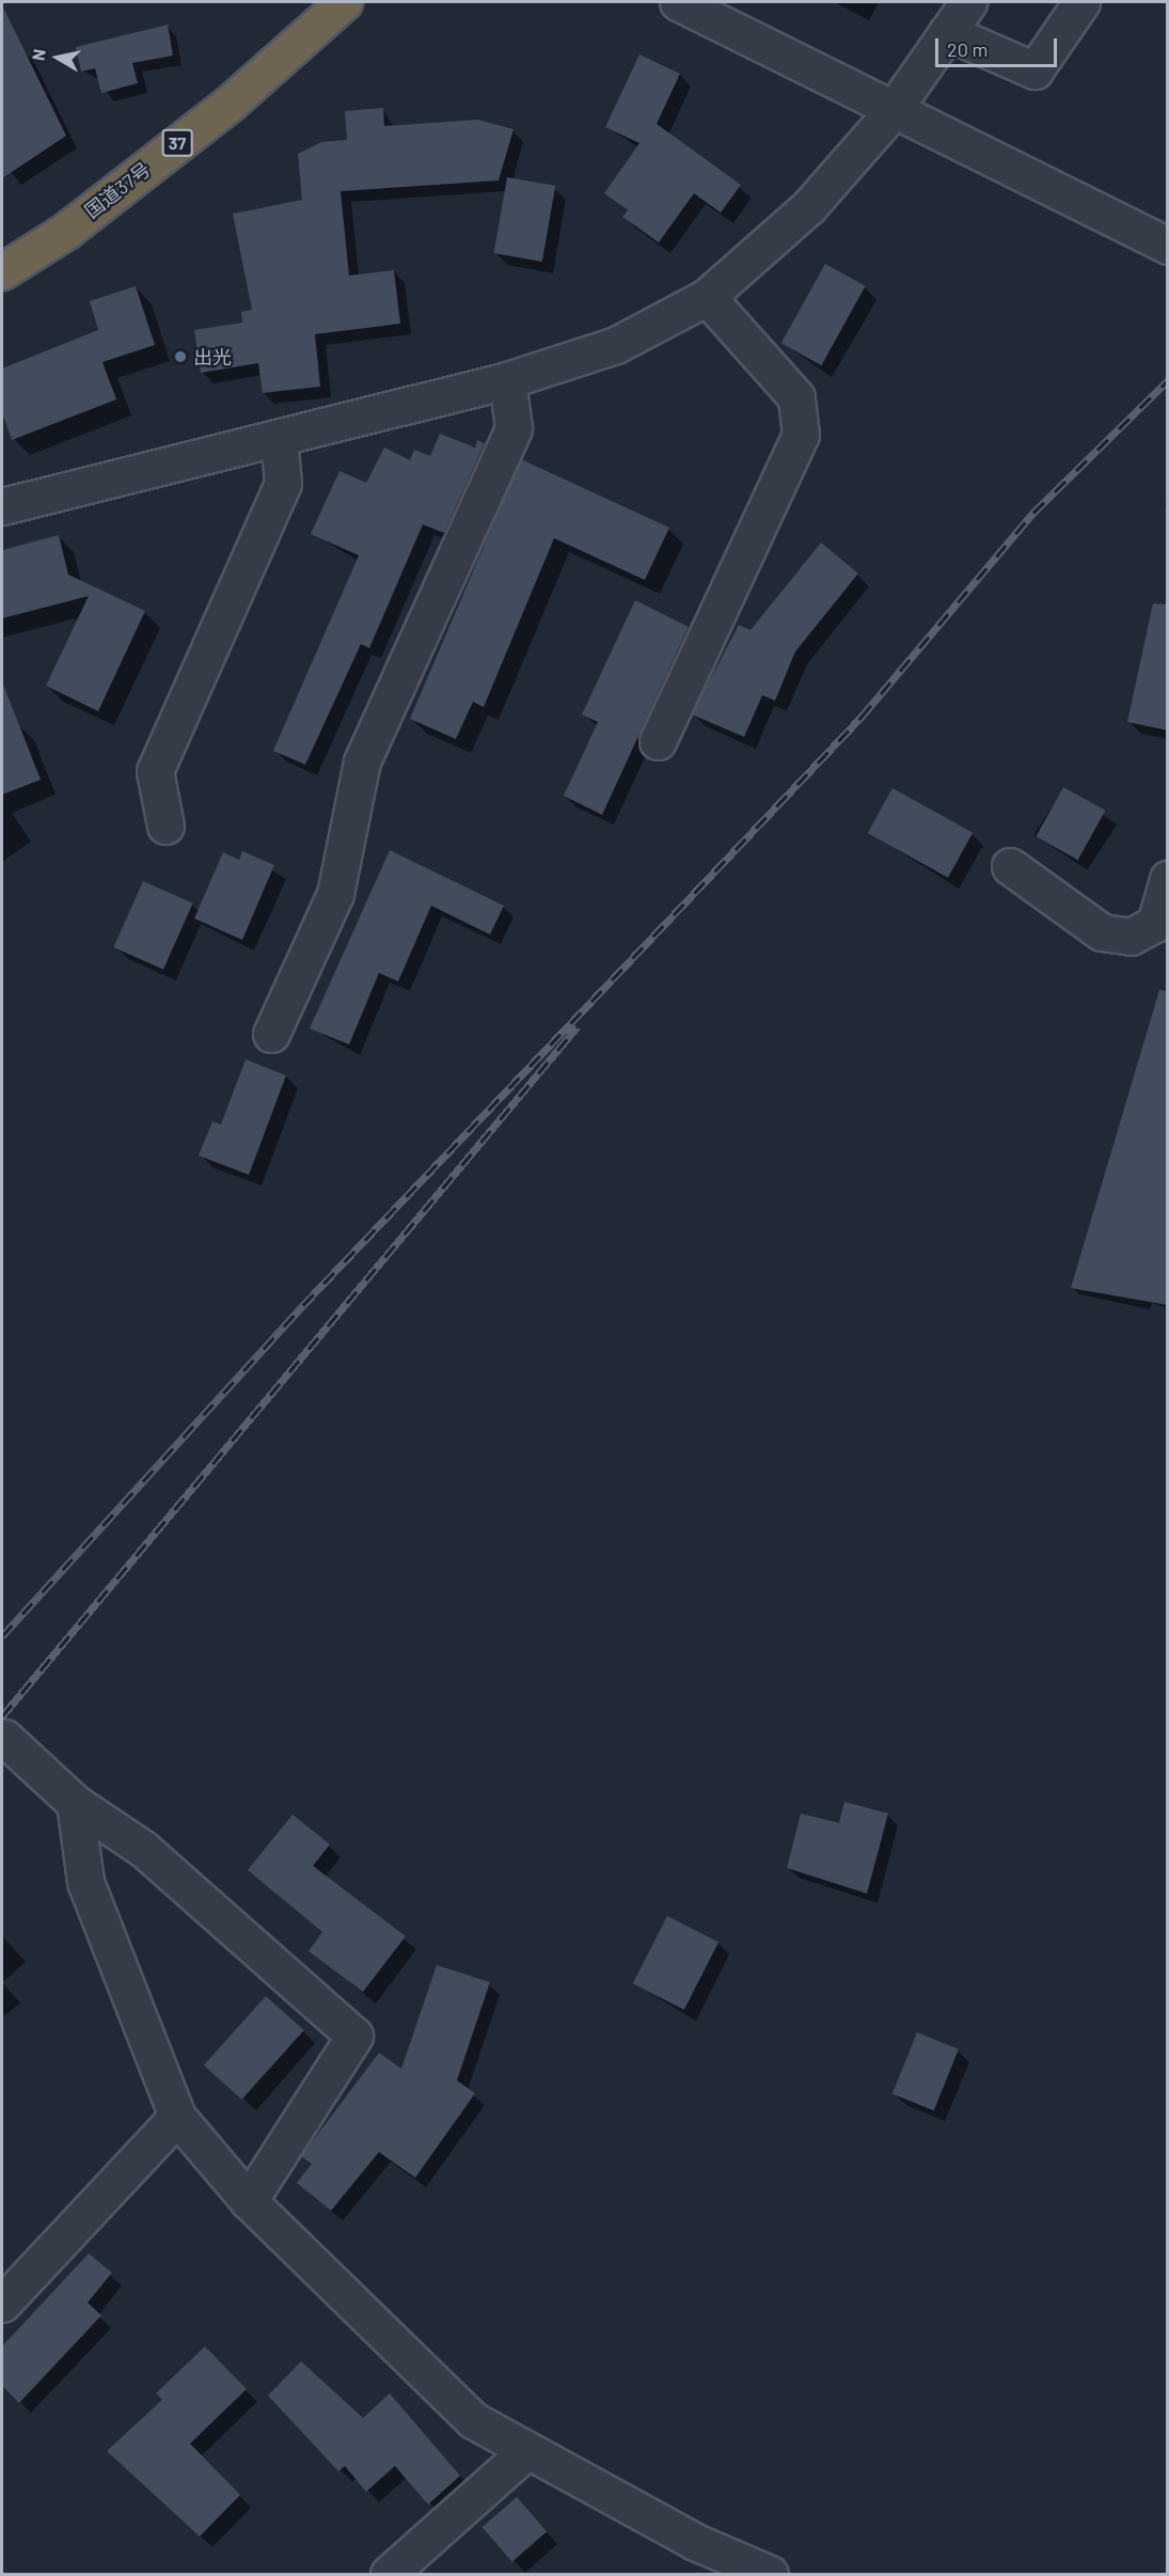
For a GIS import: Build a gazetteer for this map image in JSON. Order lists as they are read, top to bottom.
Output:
{
  "streets": {
    "highway": ["37", "国道37号"]
  },
  "places": ["出光"],
  "scale_bar": "20 m",
  "north": "left"
}
